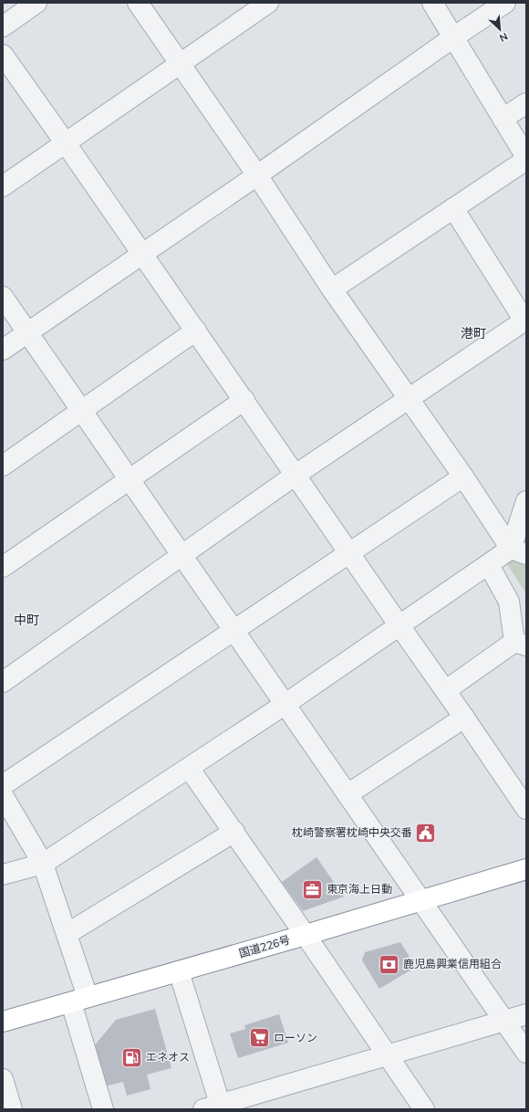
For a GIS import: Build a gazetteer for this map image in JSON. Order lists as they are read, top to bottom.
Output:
{
  "streets": {
    "highway": ["国道226号"]
  },
  "districts": ["港町", "中町"],
  "places": {
    "public building": ["枕崎警察署枕崎中央交番"],
    "office": ["東京海上日動"],
    "bank": ["鹿児島興業信用組合"],
    "supermarket": ["ローソン"],
    "fuel station": ["エネオス"]
  },
  "north": "bottom right"
}
